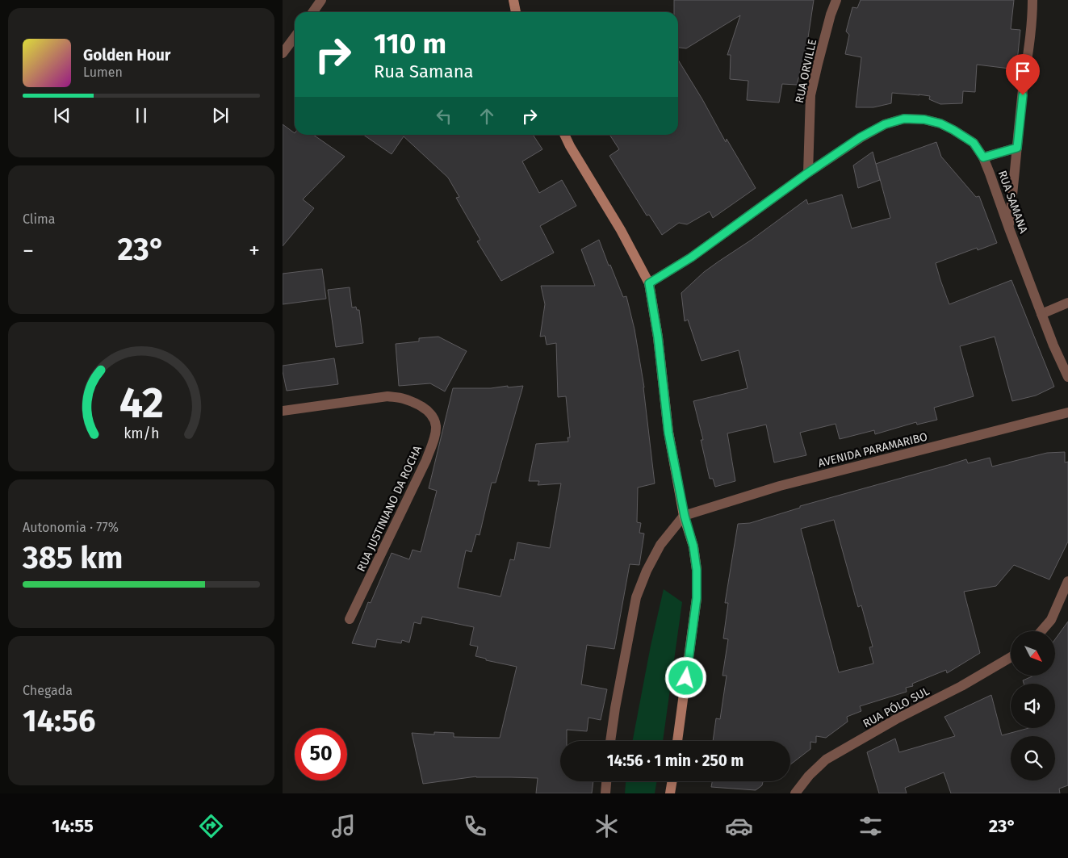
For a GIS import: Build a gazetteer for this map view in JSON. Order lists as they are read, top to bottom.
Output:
{
  "streets": {
    "street": [
      "RUA ORVILLE",
      "RUA SAMANA",
      "AVENIDA PARAMARIBO",
      "RUA JUSTINIANO DA ROCHA",
      "RUA PÓLO SUL"
    ]
  },
  "crossings": [
    ["RUA ORVILLE", "RUA SAMANA"]
  ],
  "north": "bottom right",
  "page": {
    "turn": ["110 m", "Rua Samana"],
    "song": ["Golden Hour", "Lumen"],
    "tile": [
      "Clima",
      ["Autonomia · 77%", "385 km"],
      ["Chegada", "14:56"]
    ],
    "heat": ["−", "23°", "+"],
    "limit": "50",
    "trip": "14:56 · 1 min · 250 m",
    "tabs": ["14:55", "23°"],
    "gauge": ["42", "km/h"]
  }
}
